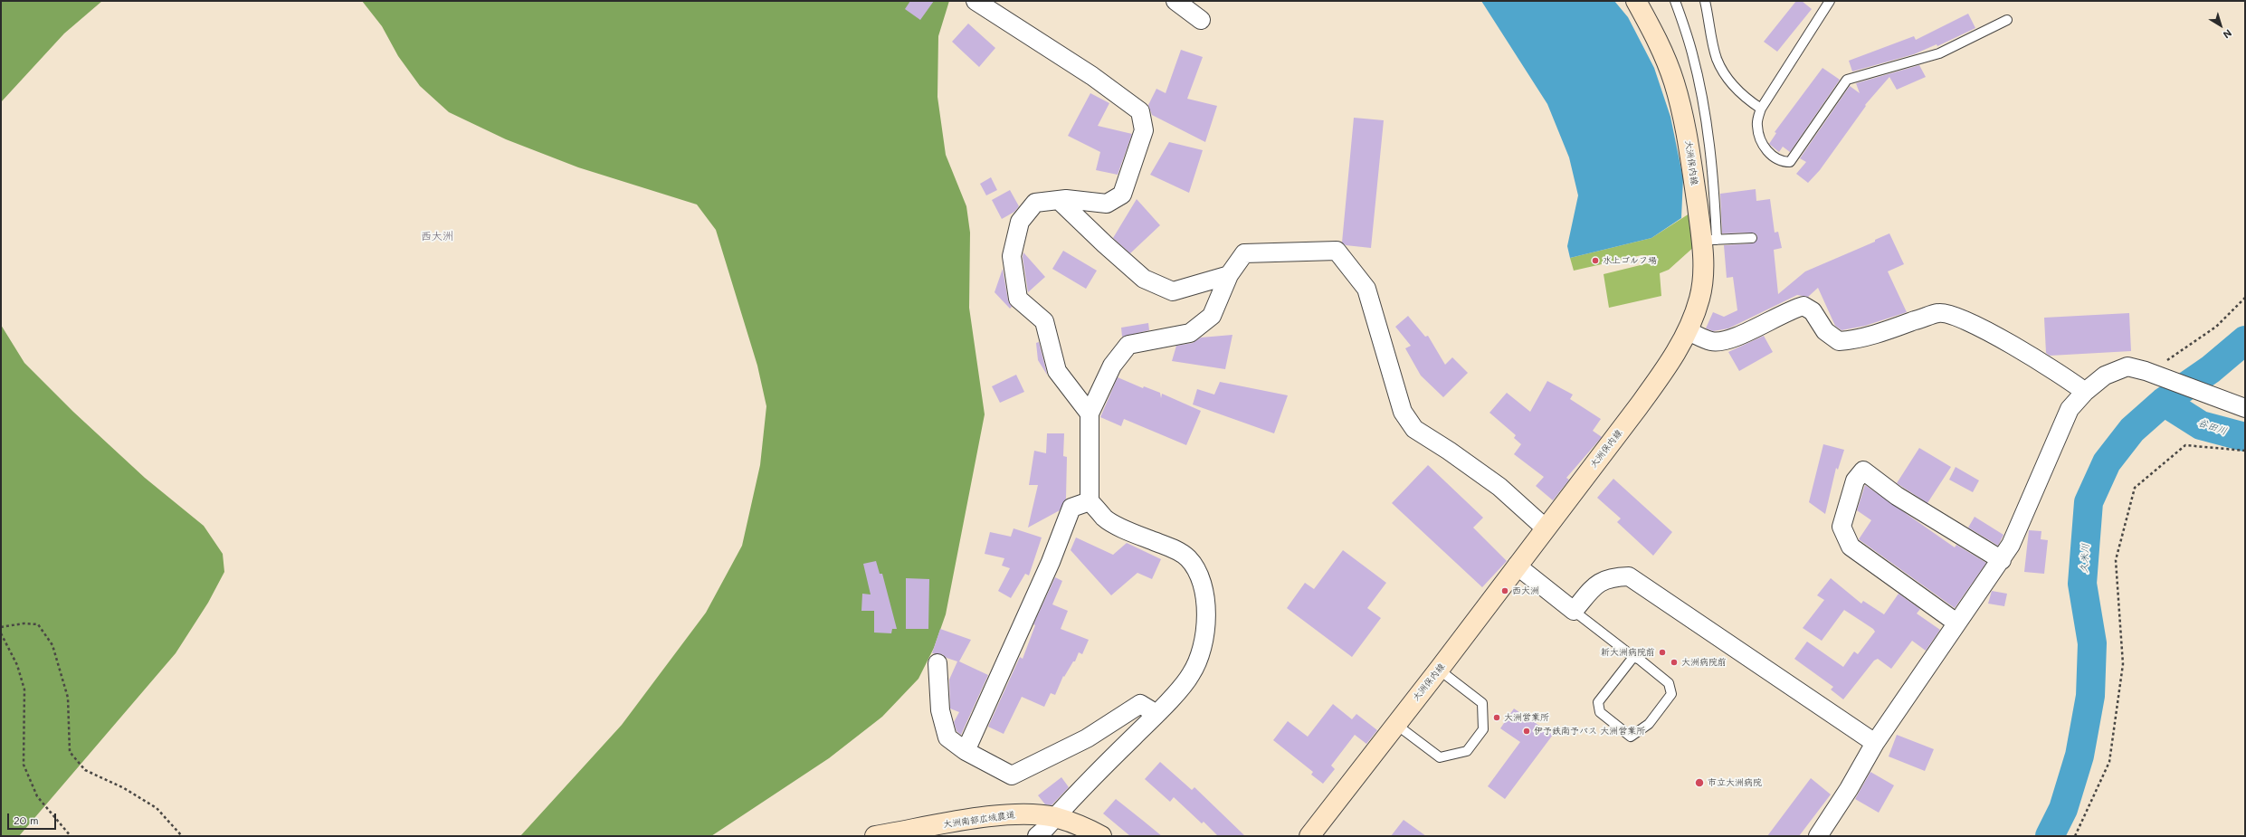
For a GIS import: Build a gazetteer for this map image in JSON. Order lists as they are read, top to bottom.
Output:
{
  "streets": {
    "main road": ["大洲保内線", "大洲南部広域農道"]
  },
  "districts": ["西大洲"],
  "water": ["谷田川", "久米川"],
  "places": [
    "水上ゴルフ場",
    "西大洲",
    "新大洲病院前",
    "大洲病院前",
    "大洲営業所",
    "伊予鉄南予バス 大洲営業所",
    "市立大洲病院"
  ],
  "scale_bar": "20 m",
  "north": "bottom right"
}
